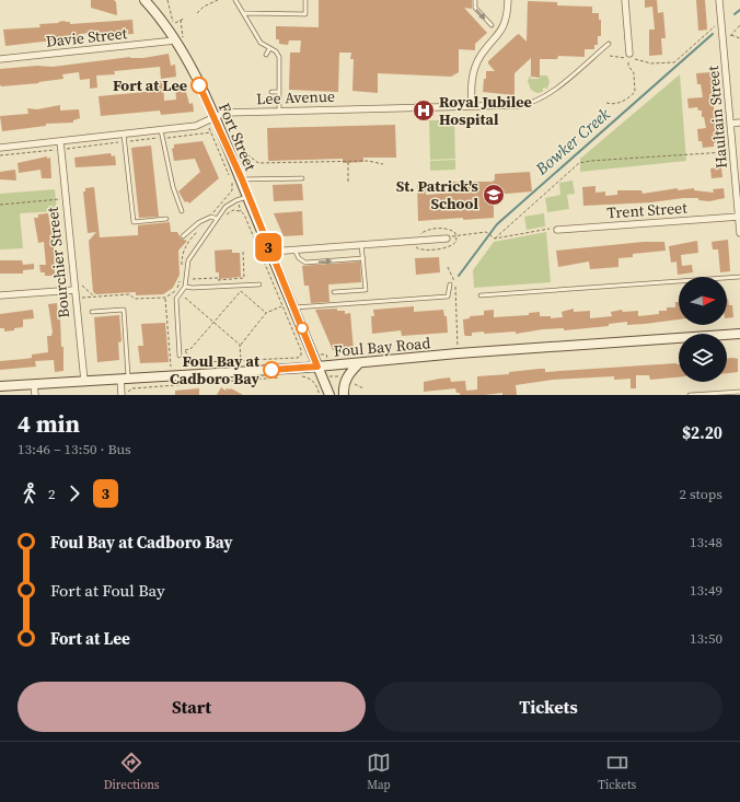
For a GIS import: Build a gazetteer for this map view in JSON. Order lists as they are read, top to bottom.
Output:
{
  "streets": {
    "main road": ["Fort Street", "Foul Bay Road"],
    "street": [
      "Davie Street",
      "Lee Avenue",
      "Haultain Street",
      "Trent Street",
      "Bourchier Street"
    ]
  },
  "crossings": [
    ["Davie Street", "Fort Street"],
    ["Lee Avenue", "Fort Street"],
    ["Lee Avenue", "Bourchier Street"],
    ["Haultain Street", "Trent Street"],
    ["Fort Street", "Foul Bay Road"],
    ["Bourchier Street", "Foul Bay Road"]
  ],
  "water": ["Bowker Creek"],
  "places": {
    "other": ["Fort at Lee", "Foul Bay at Cadboro Bay"],
    "hospital": ["Royal Jubilee Hospital"],
    "school or university": ["St. Patrick's School"]
  },
  "lines": ["bus line 3"],
  "north": "right",
  "page": {
    "on_map": "3",
    "heading": ["4 min", "13:46 – 13:50 · Bus", "$2.20"],
    "legs": ["2", "3", "2 stops"],
    "list": [
      {
        "name": "Foul Bay at Cadboro Bay",
        "value": "13:48"
      },
      {
        "name": "Fort at Foul Bay",
        "value": "13:49"
      },
      {
        "name": "Fort at Lee",
        "value": "13:50"
      }
    ],
    "buttons": ["Start", "Tickets"],
    "tabs": ["Directions", "Map", "Tickets"]
  }
}
